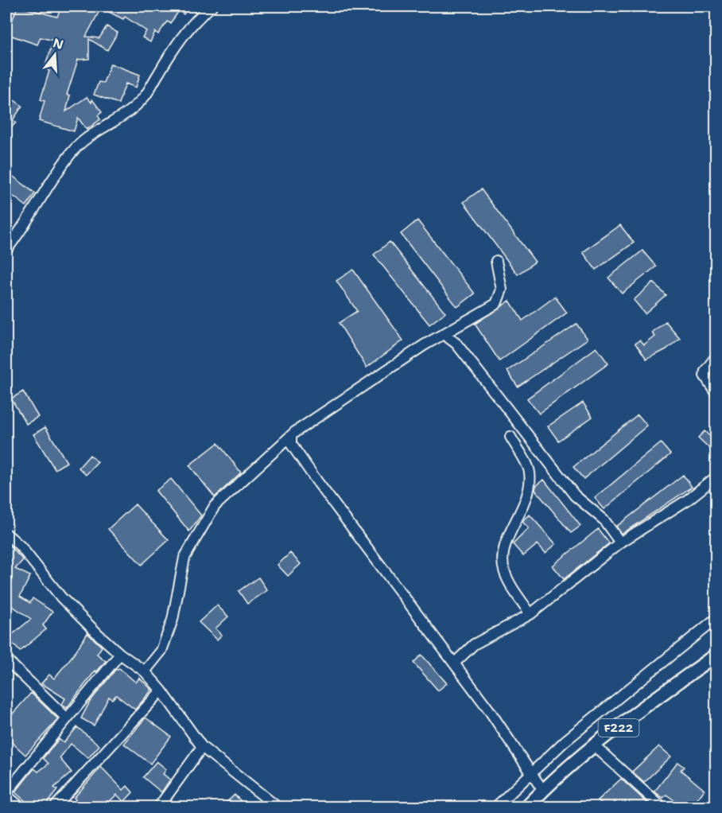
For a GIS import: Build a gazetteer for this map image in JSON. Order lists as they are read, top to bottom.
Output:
{
  "streets": {
    "main road": ["F222"]
  },
  "north": "top"
}
